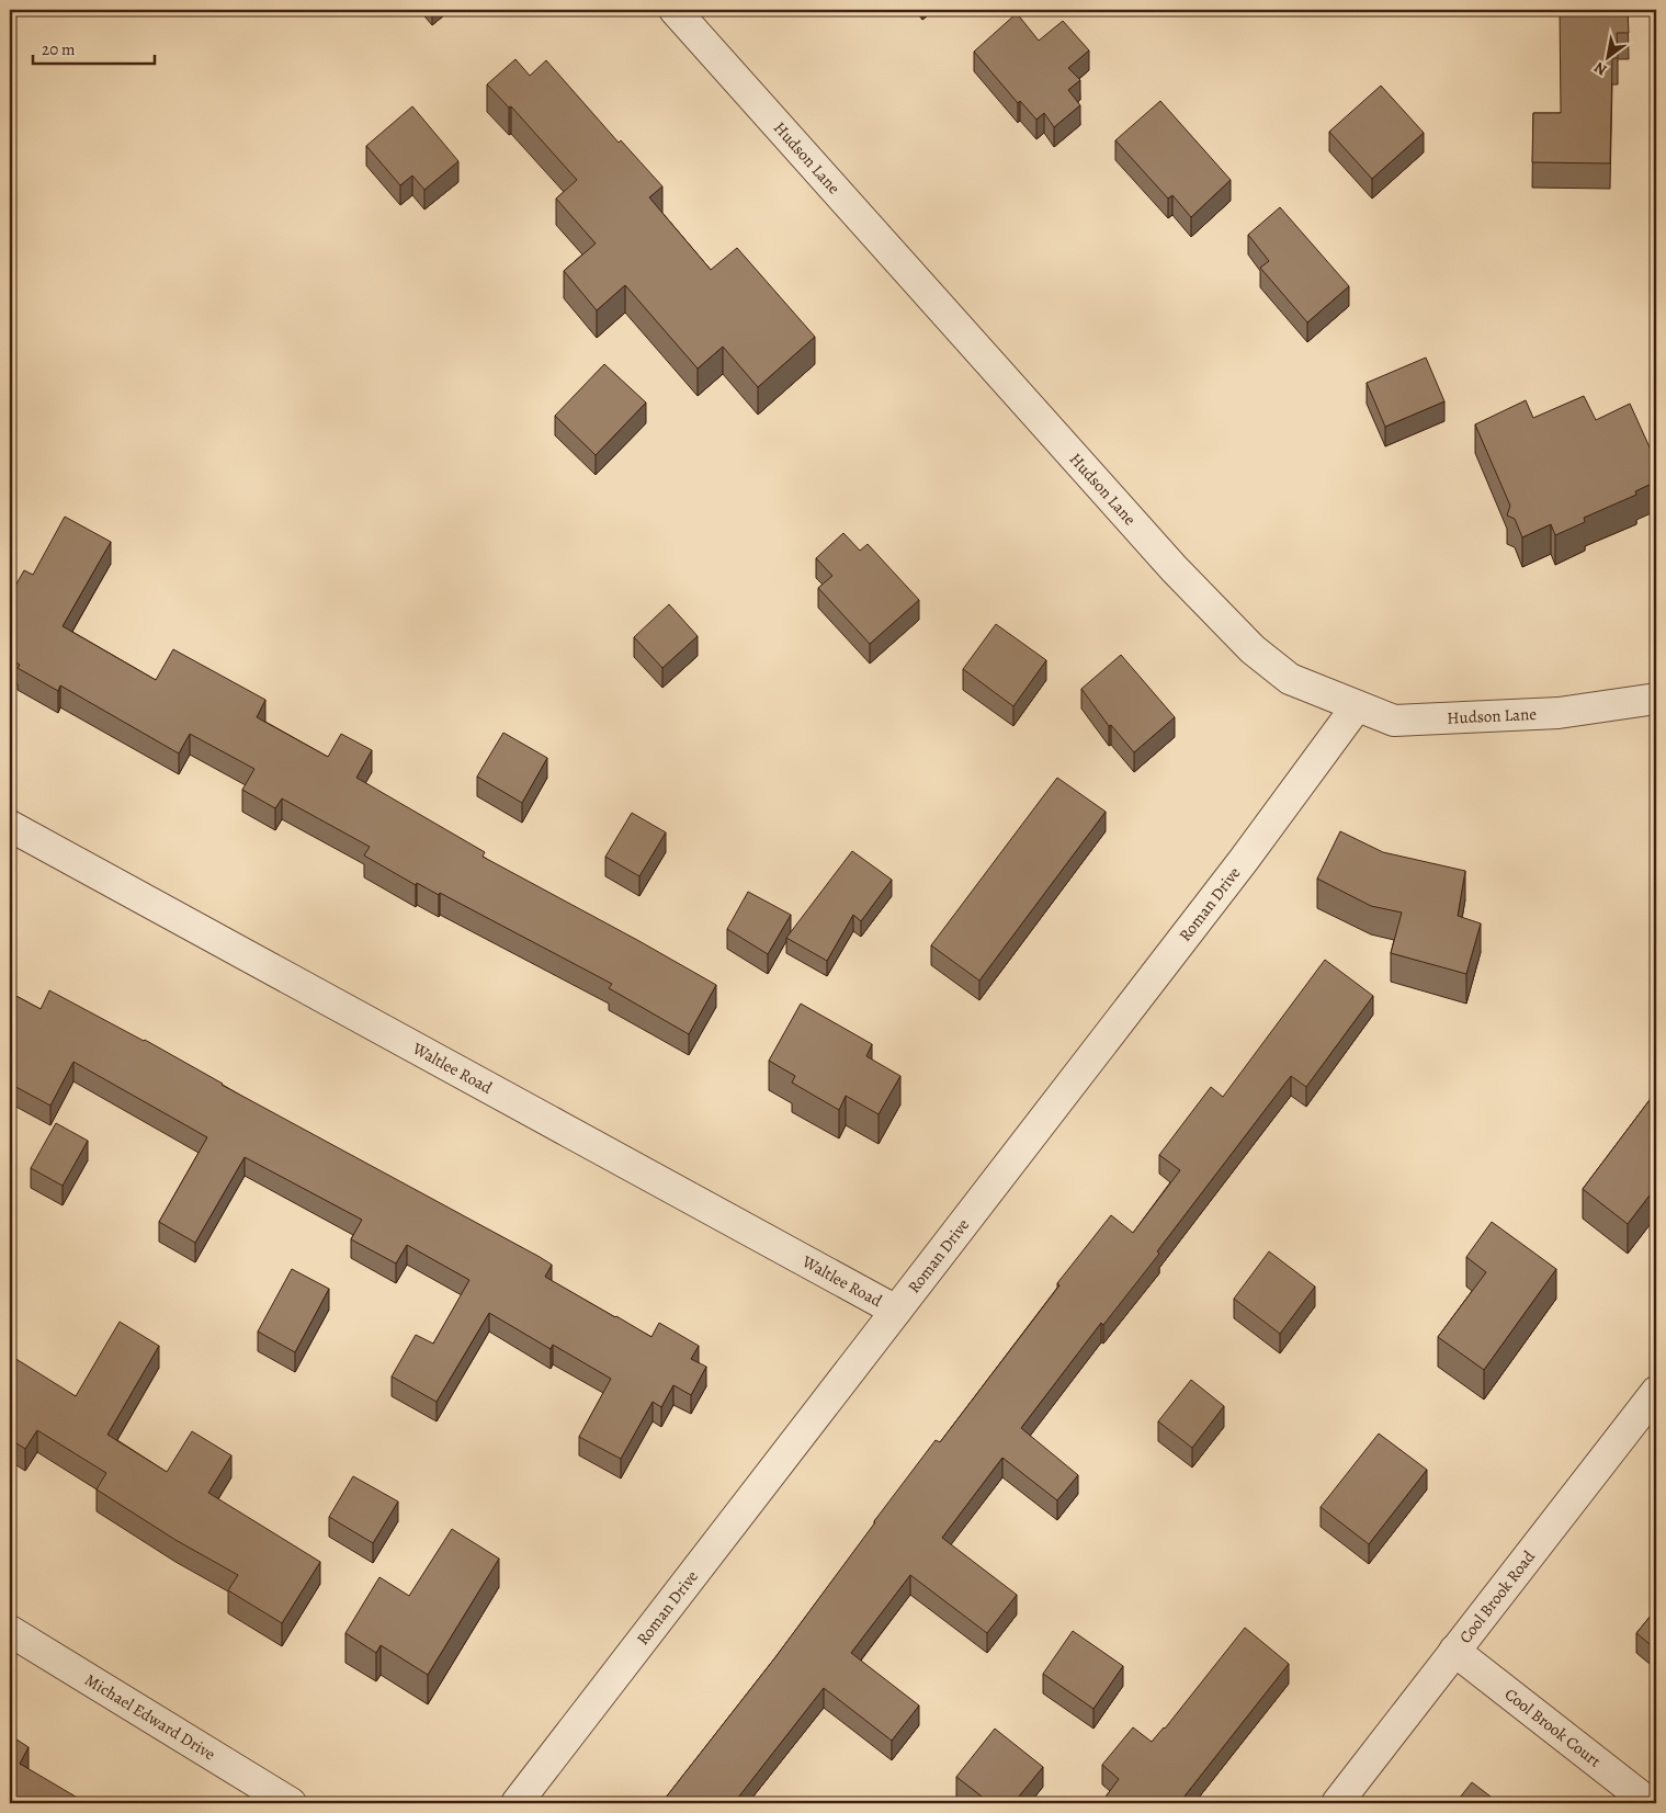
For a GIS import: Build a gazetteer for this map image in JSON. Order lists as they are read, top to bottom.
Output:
{
  "streets": {
    "street": [
      "Hudson Lane",
      "Roman Drive",
      "Waltlee Road",
      "Cool Brook Road",
      "Michael Edward Drive",
      "Cool Brook Court"
    ]
  },
  "crossings": [
    ["Hudson Lane", "Roman Drive"],
    ["Roman Drive", "Waltlee Road"],
    ["Cool Brook Road", "Cool Brook Court"]
  ],
  "scale_bar": "20 m",
  "north": "bottom left"
}
